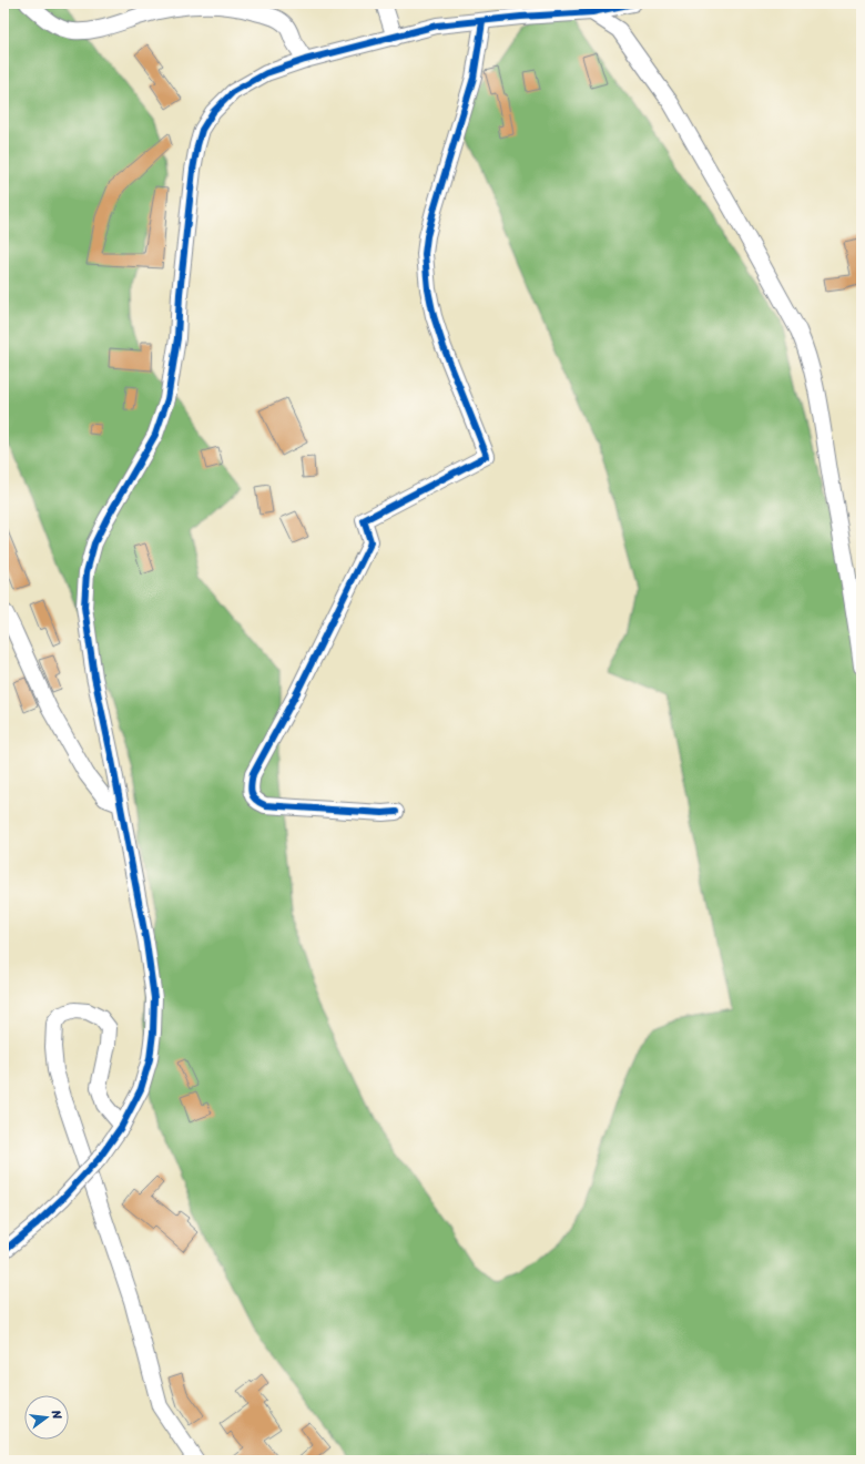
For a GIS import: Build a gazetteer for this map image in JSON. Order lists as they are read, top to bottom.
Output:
{
  "north": "right"
}
